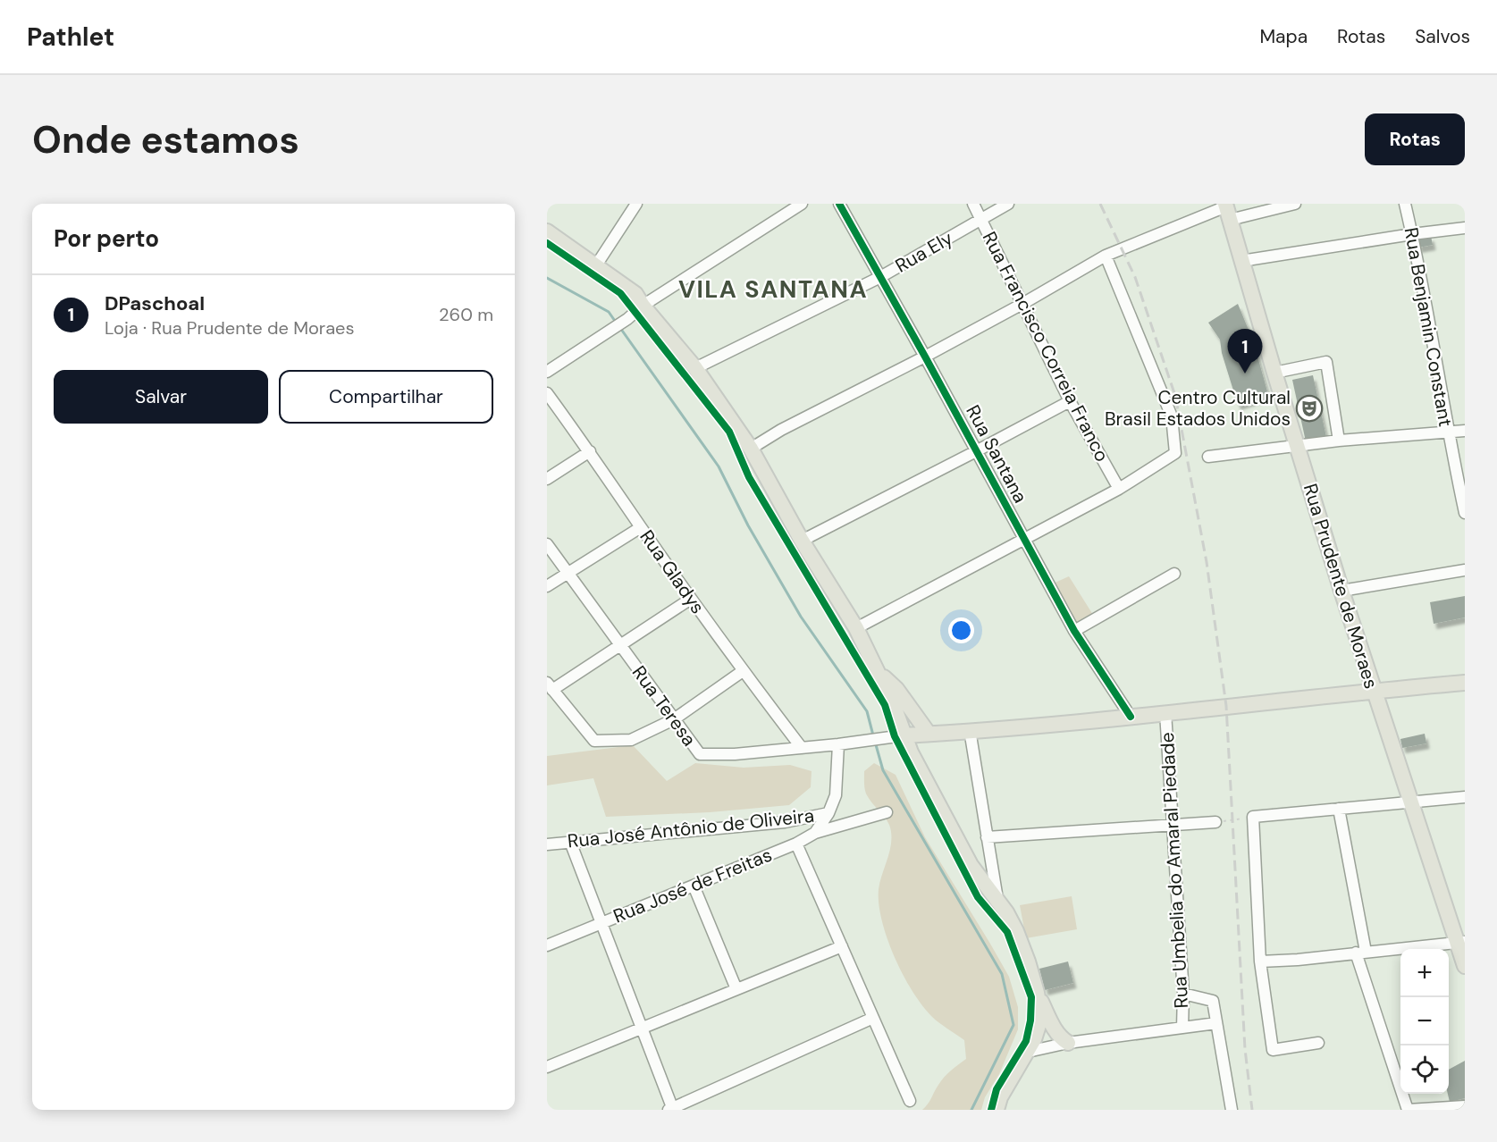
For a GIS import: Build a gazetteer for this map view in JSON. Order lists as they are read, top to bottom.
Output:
{
  "streets": {
    "main road": ["Rua Prudente de Moraes"],
    "street": [
      "Rua Ely",
      "Rua Benjamin Constant",
      "Rua Francisco Correia Franco",
      "Rua Santana",
      "Rua Gladys",
      "Rua Teresa",
      "Rua José Antônio de Oliveira",
      "Rua Umbelia do Amaral Piedade",
      "Rua José de Freitas"
    ]
  },
  "crossings": [
    ["Rua Ely", "Rua Francisco Correia Franco"],
    ["Rua Ely", "Rua Santana"],
    ["Rua Gladys", "Rua Teresa"],
    ["Rua Teresa", "Rua José Antônio de Oliveira"],
    ["Rua José Antônio de Oliveira", "Rua José de Freitas"]
  ],
  "districts": ["VILA SANTANA"],
  "places": {
    "theatre": ["Centro Cultural Brasil Estados Unidos"]
  },
  "page": {
    "header": "Pathlet",
    "nav": ["Mapa", "Rotas", "Salvos"],
    "buttons": [
      "Rotas",
      ["Salvar", "Compartilhar"]
    ],
    "title": "Onde estamos",
    "heading": "Por perto",
    "list": [
      {
        "mark": "1",
        "name": "DPaschoal",
        "note": "Loja · Rua Prudente de Moraes",
        "value": "260 m"
      }
    ],
    "pins": "1",
    "map_buttons": ["+", "−"]
  }
}
